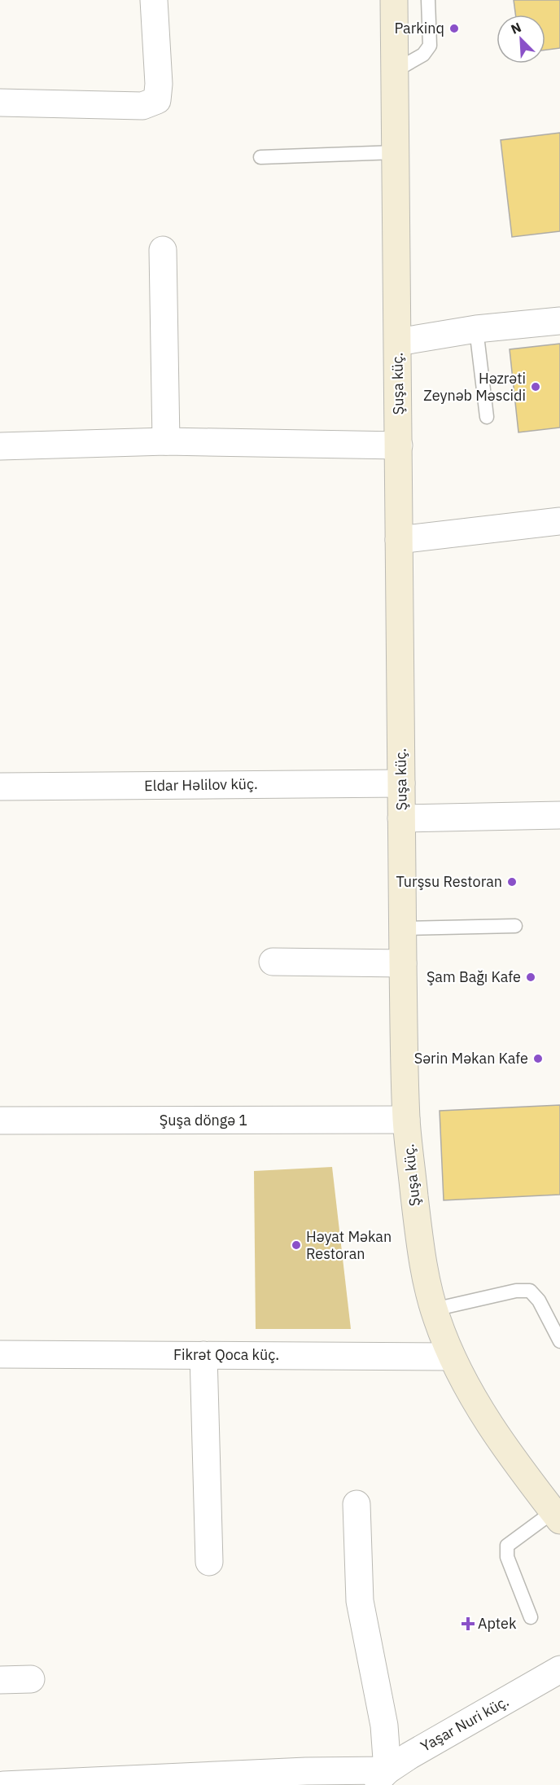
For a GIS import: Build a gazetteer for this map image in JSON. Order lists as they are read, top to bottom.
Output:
{
  "streets": {
    "street": [
      "Şuşa küç.",
      "Eldar Həlilov küç.",
      "Şuşa döngə 1",
      "Fikrət Qoca küç.",
      "Yaşar Nuri küç."
    ]
  },
  "crossings": [
    ["Şuşa küç.", "Eldar Həlilov küç."],
    ["Şuşa küç.", "Şuşa döngə 1"],
    ["Şuşa küç.", "Fikrət Qoca küç."]
  ],
  "places": {
    "other": [
      "Parkinq",
      "Həzrəti Zeynəb Məscidi",
      "Turşsu Restoran",
      "Şam Bağı Kafe",
      "Sərin Məkan Kafe",
      "Həyat Məkan Restoran"
    ],
    "health": ["Aptek"]
  },
  "north": "top left"
}
